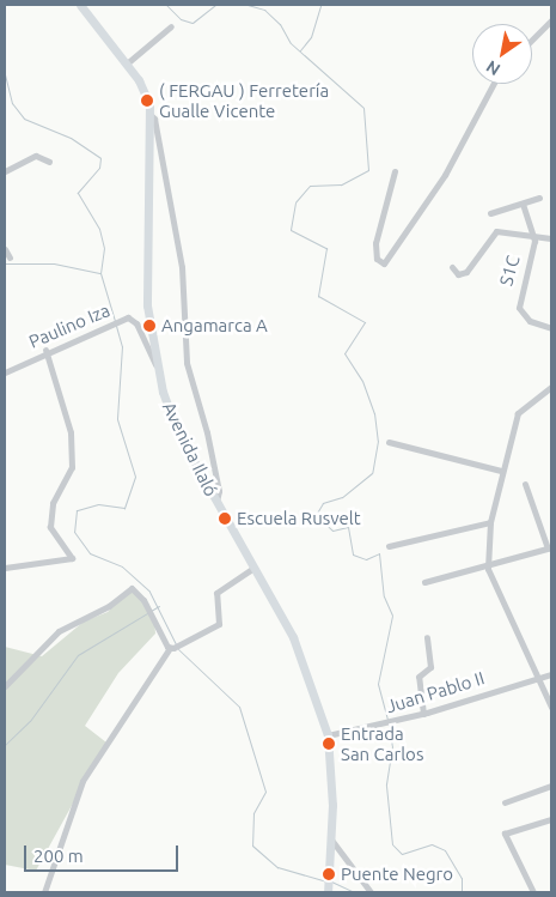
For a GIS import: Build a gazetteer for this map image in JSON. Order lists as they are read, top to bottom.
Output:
{
  "streets": {
    "main road": ["Avenida Ilaló"],
    "street": ["S1C", "Paulino Iza", "Juan Pablo II"]
  },
  "crossings": [
    ["Paulino Iza", "Avenida Ilaló"],
    ["Avenida Ilaló", "Juan Pablo II"]
  ],
  "places": [
    "( FERGAU ) Ferretería Gualle Vicente",
    "Angamarca A",
    "Escuela Rusvelt",
    "Entrada San Carlos",
    "Puente Negro"
  ],
  "scale_bar": "200 m",
  "north": "bottom left"
}
